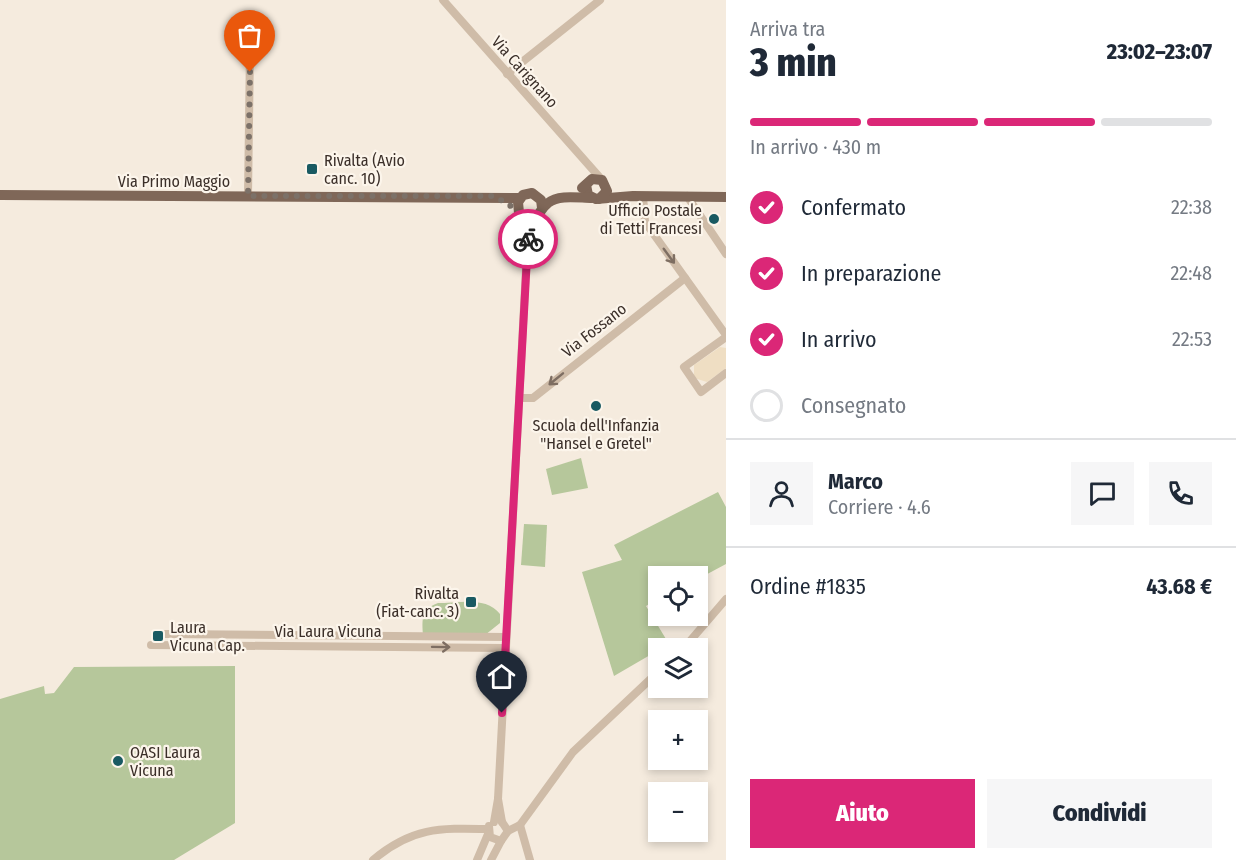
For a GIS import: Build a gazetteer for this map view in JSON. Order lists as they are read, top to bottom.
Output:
{
  "streets": {
    "main road": ["Via Primo Maggio"],
    "street": ["Via Carignano", "Via Fossano", "Via Laura Vicuna"]
  },
  "one_way": ["Via Fossano"],
  "places": {
    "transit": ["Rivalta (Avio canc. 10)", "Rivalta (Fiat-canc. 3)", "Laura Vicuna Cap."],
    "other": ["Ufficio Postale di Tetti Francesi", "Scuola dell'Infanzia \"Hansel e Gretel\"", "OASI Laura Vicuna"]
  },
  "page": {
    "heading": ["3 min", "Arriva tra", "23:02–23:07"],
    "panel": [
      "Marco",
      "Corriere · 4.6",
      "Ordine #1835",
      "43.68 €"
    ],
    "bar": "In arrivo · 430 m",
    "list": [
      ["Confermato", "22:38"],
      ["In preparazione", "22:48"],
      ["In arrivo", "22:53"],
      "Consegnato"
    ],
    "map_buttons": ["+", "−"],
    "buttons": ["Aiuto", "Condividi"]
  }
}
